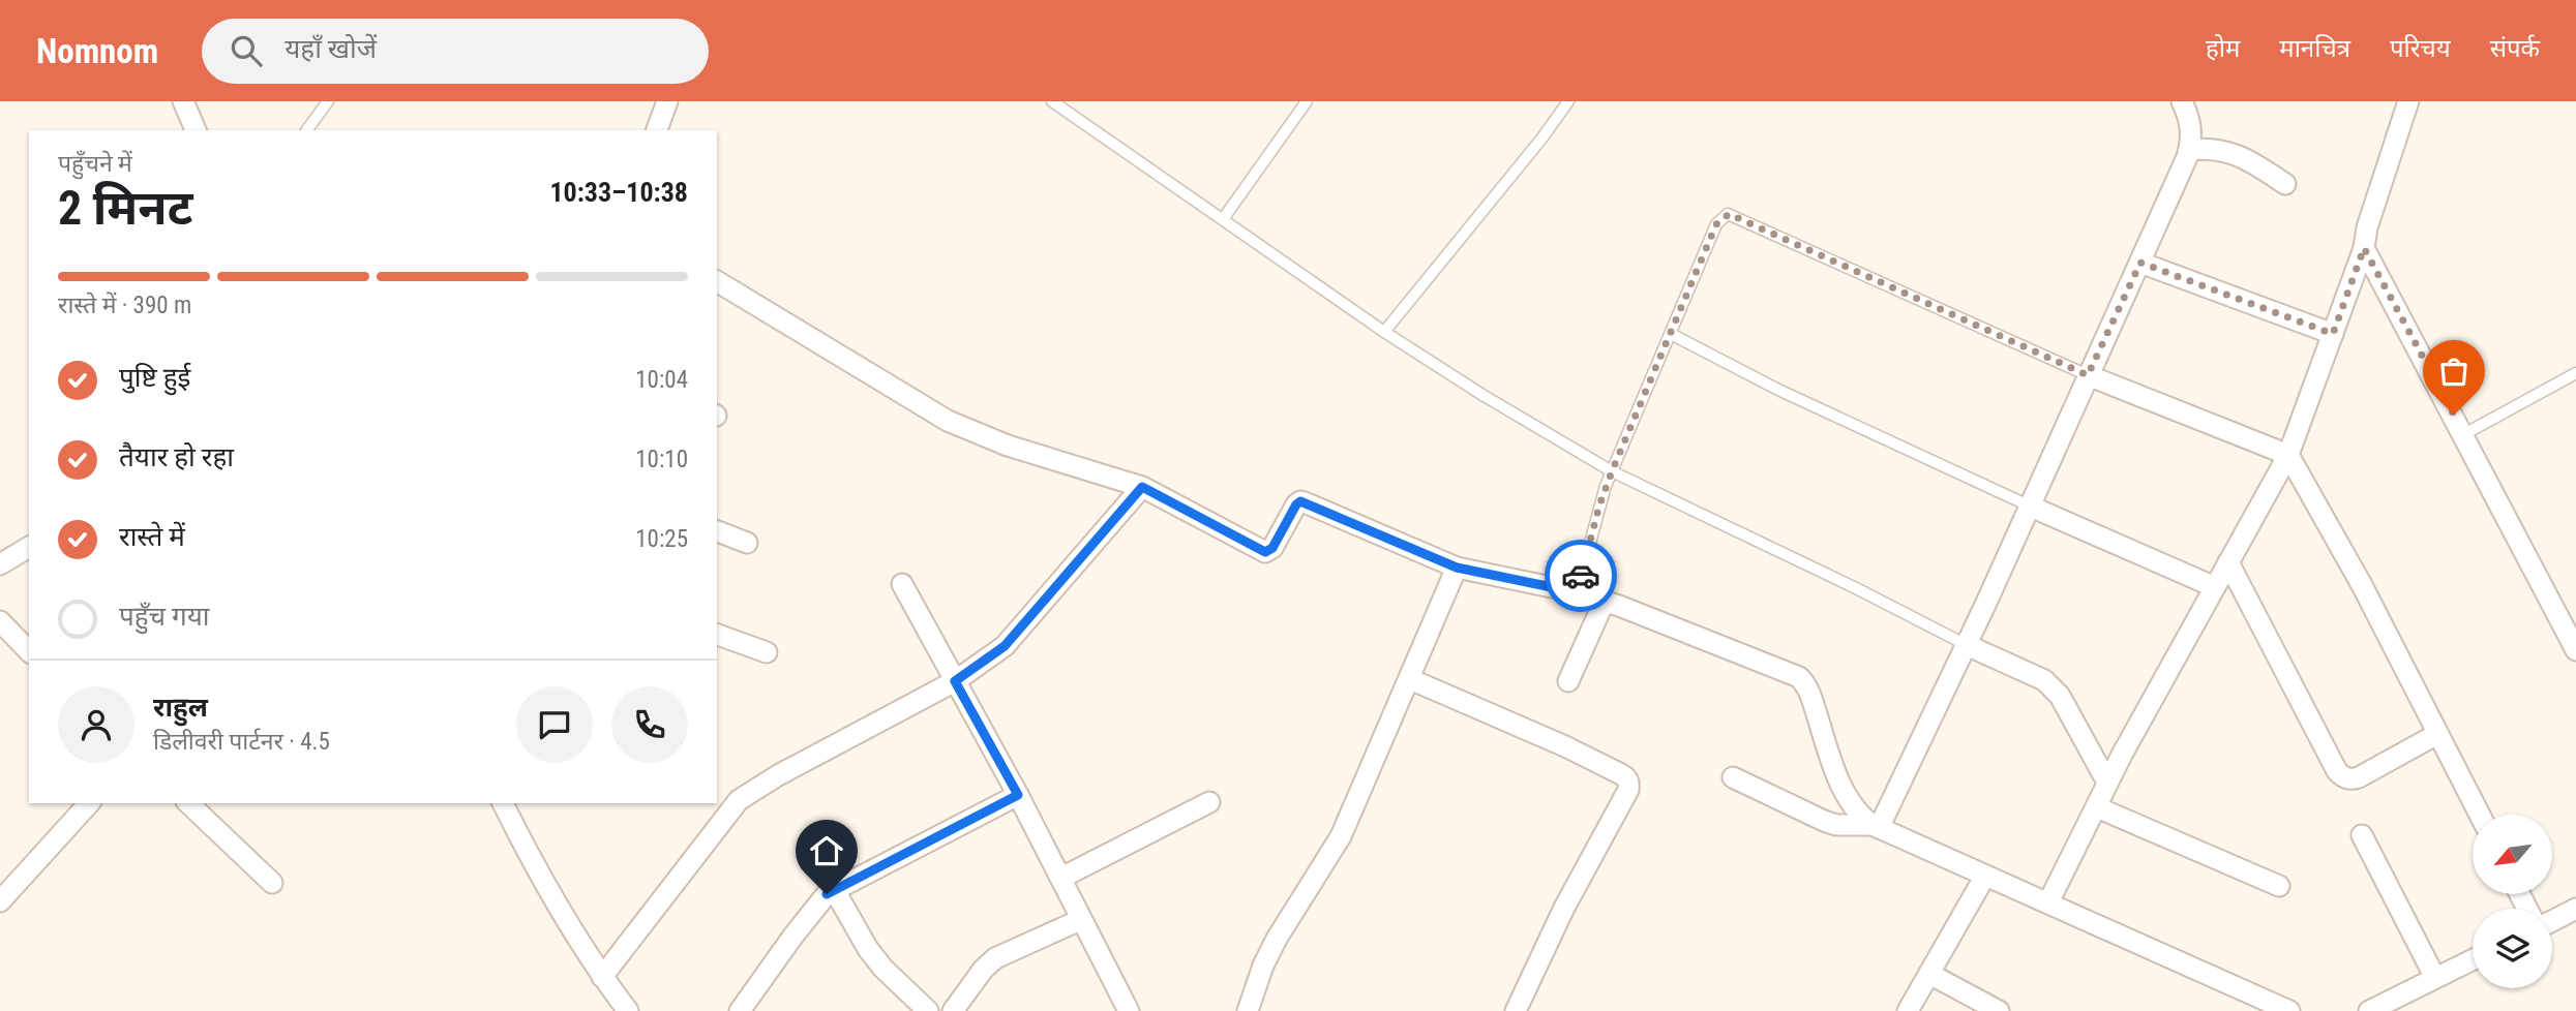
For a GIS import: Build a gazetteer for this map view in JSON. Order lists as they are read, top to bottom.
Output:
{
  "north": "bottom left",
  "page": {
    "header": "Nomnom",
    "search": "यहाँ खोजें",
    "nav": [
      "होम",
      "मानचित्र",
      "परिचय",
      "संपर्क"
    ],
    "heading": ["2 मिनट", "पहुँचने में", "10:33–10:38"],
    "panel": ["राहुल", "डिलीवरी पार्टनर · 4.5"],
    "bar": "रास्ते में · 390 m",
    "list": [
      ["पुष्टि हुई", "10:04"],
      ["तैयार हो रहा", "10:10"],
      ["रास्ते में", "10:25"],
      "पहुँच गया"
    ]
  }
}
